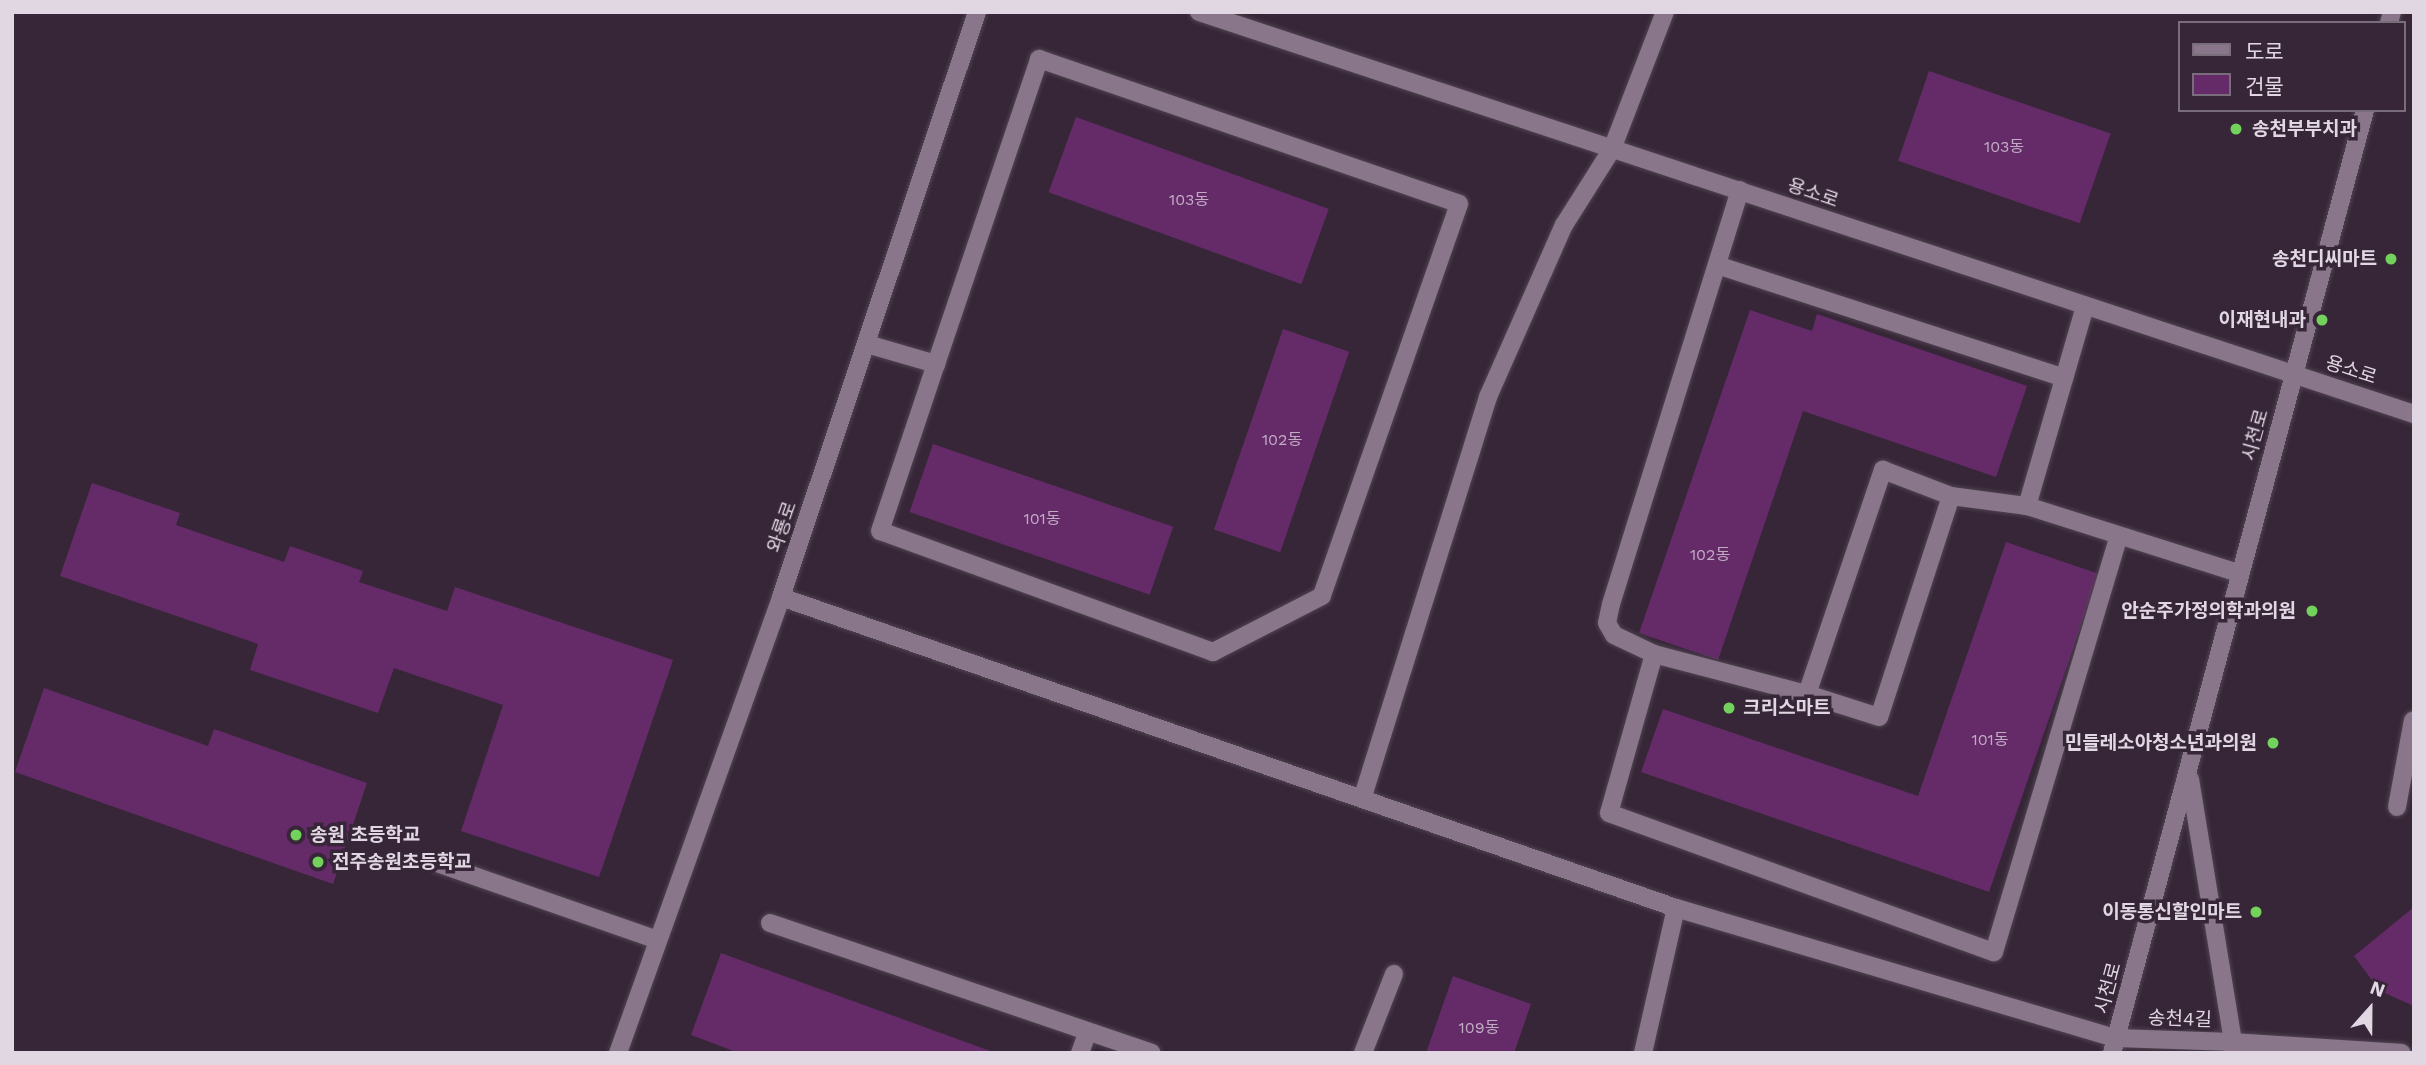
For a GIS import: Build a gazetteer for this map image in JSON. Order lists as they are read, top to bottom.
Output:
{
  "streets": {
    "street": [
      "용소로",
      "시천로",
      "와룡로",
      "송천4길"
    ]
  },
  "crossings": [
    ["용소로", "시천로"],
    ["시천로", "송천4길"],
    ["와룡로", "송천4길"]
  ],
  "places": [
    "송천부부치과",
    "송천디씨마트",
    "이재현내과",
    "안순주가정의학과의원",
    "크리스마트",
    "민들레소아청소년과의원",
    "송원 초등학교",
    "전주송원초등학교",
    "이동통신할인마트"
  ],
  "house_numbers": [
    "103동",
    "103동",
    "102동",
    "101동",
    "102동",
    "101동",
    "109동"
  ],
  "legend": ["도로", "건물"],
  "north": "top"
}
